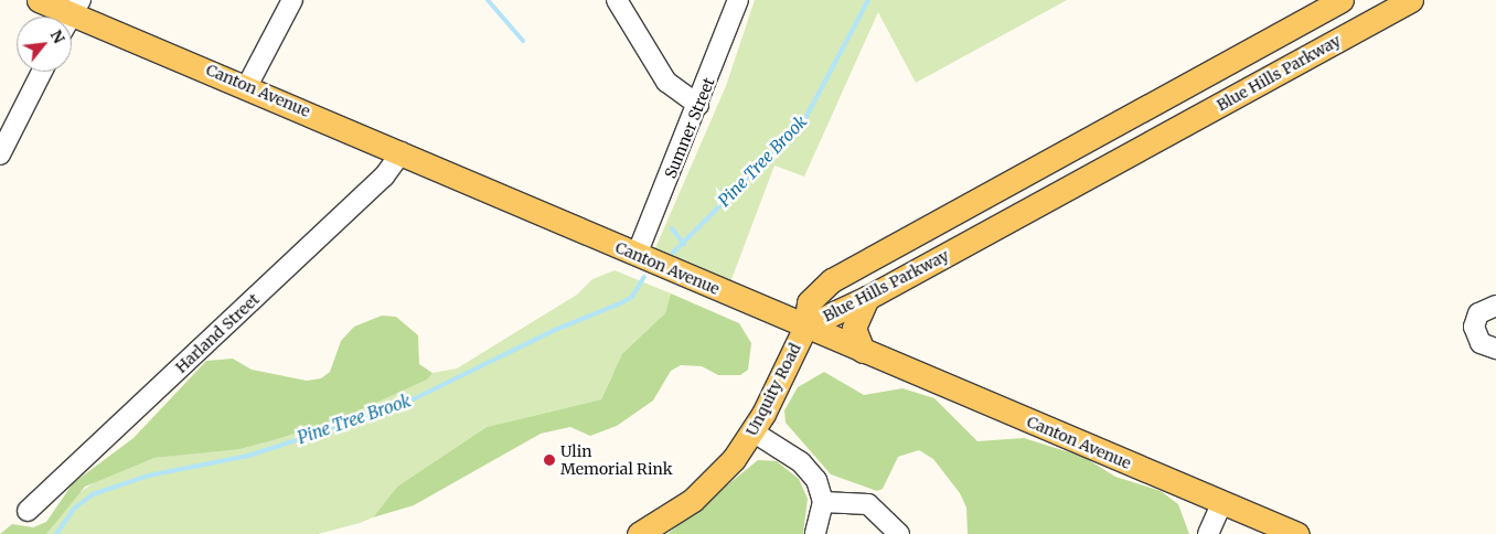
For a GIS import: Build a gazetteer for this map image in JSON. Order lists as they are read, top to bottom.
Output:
{
  "streets": {
    "main road": ["Blue Hills Parkway", "Canton Avenue", "Unquity Road"],
    "street": ["Sumner Street", "Harland Street"]
  },
  "crossings": [
    ["Blue Hills Parkway", "Canton Avenue"],
    ["Blue Hills Parkway", "Unquity Road"],
    ["Canton Avenue", "Sumner Street"],
    ["Canton Avenue", "Harland Street"],
    ["Canton Avenue", "Unquity Road"]
  ],
  "water": ["Pine Tree Brook"],
  "places": ["Ulin Memorial Rink"],
  "north": "top right"
}
